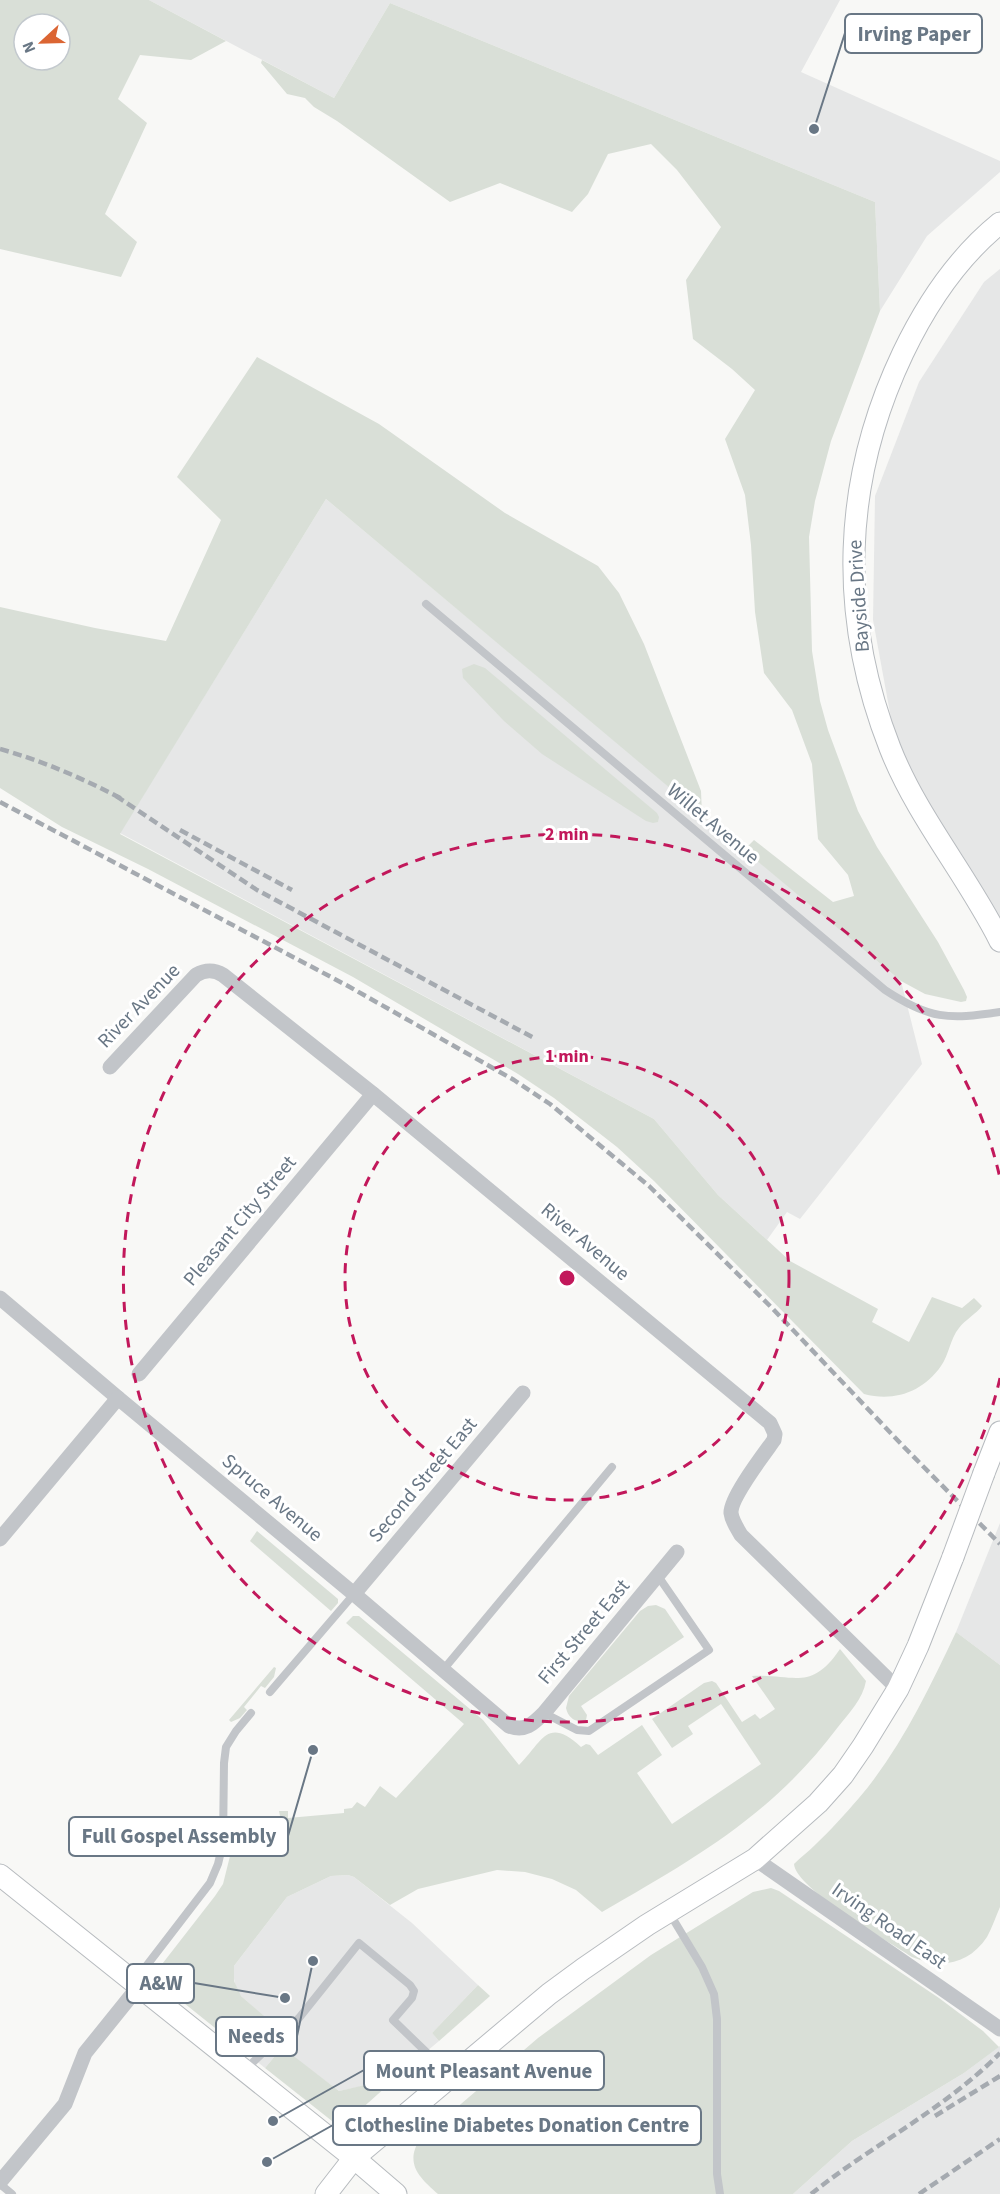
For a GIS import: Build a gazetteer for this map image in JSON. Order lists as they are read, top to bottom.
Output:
{
  "streets": {
    "main road": ["Bayside Drive"],
    "street": [
      "River Avenue",
      "Pleasant City Street",
      "Second Street East",
      "Spruce Avenue",
      "First Street East",
      "Irving Road East"
    ],
    "lane": ["Willet Avenue"]
  },
  "crossings": [
    ["River Avenue", "Pleasant City Street"],
    ["Second Street East", "Spruce Avenue"],
    ["Spruce Avenue", "First Street East"]
  ],
  "places": [
    "Irving Paper",
    "Full Gospel Assembly",
    "Needs",
    "A&W",
    "Mount Pleasant Avenue",
    "Clothesline Diabetes Donation Centre"
  ],
  "north": "left",
  "rings": ["2 min", "1 min"]
}
